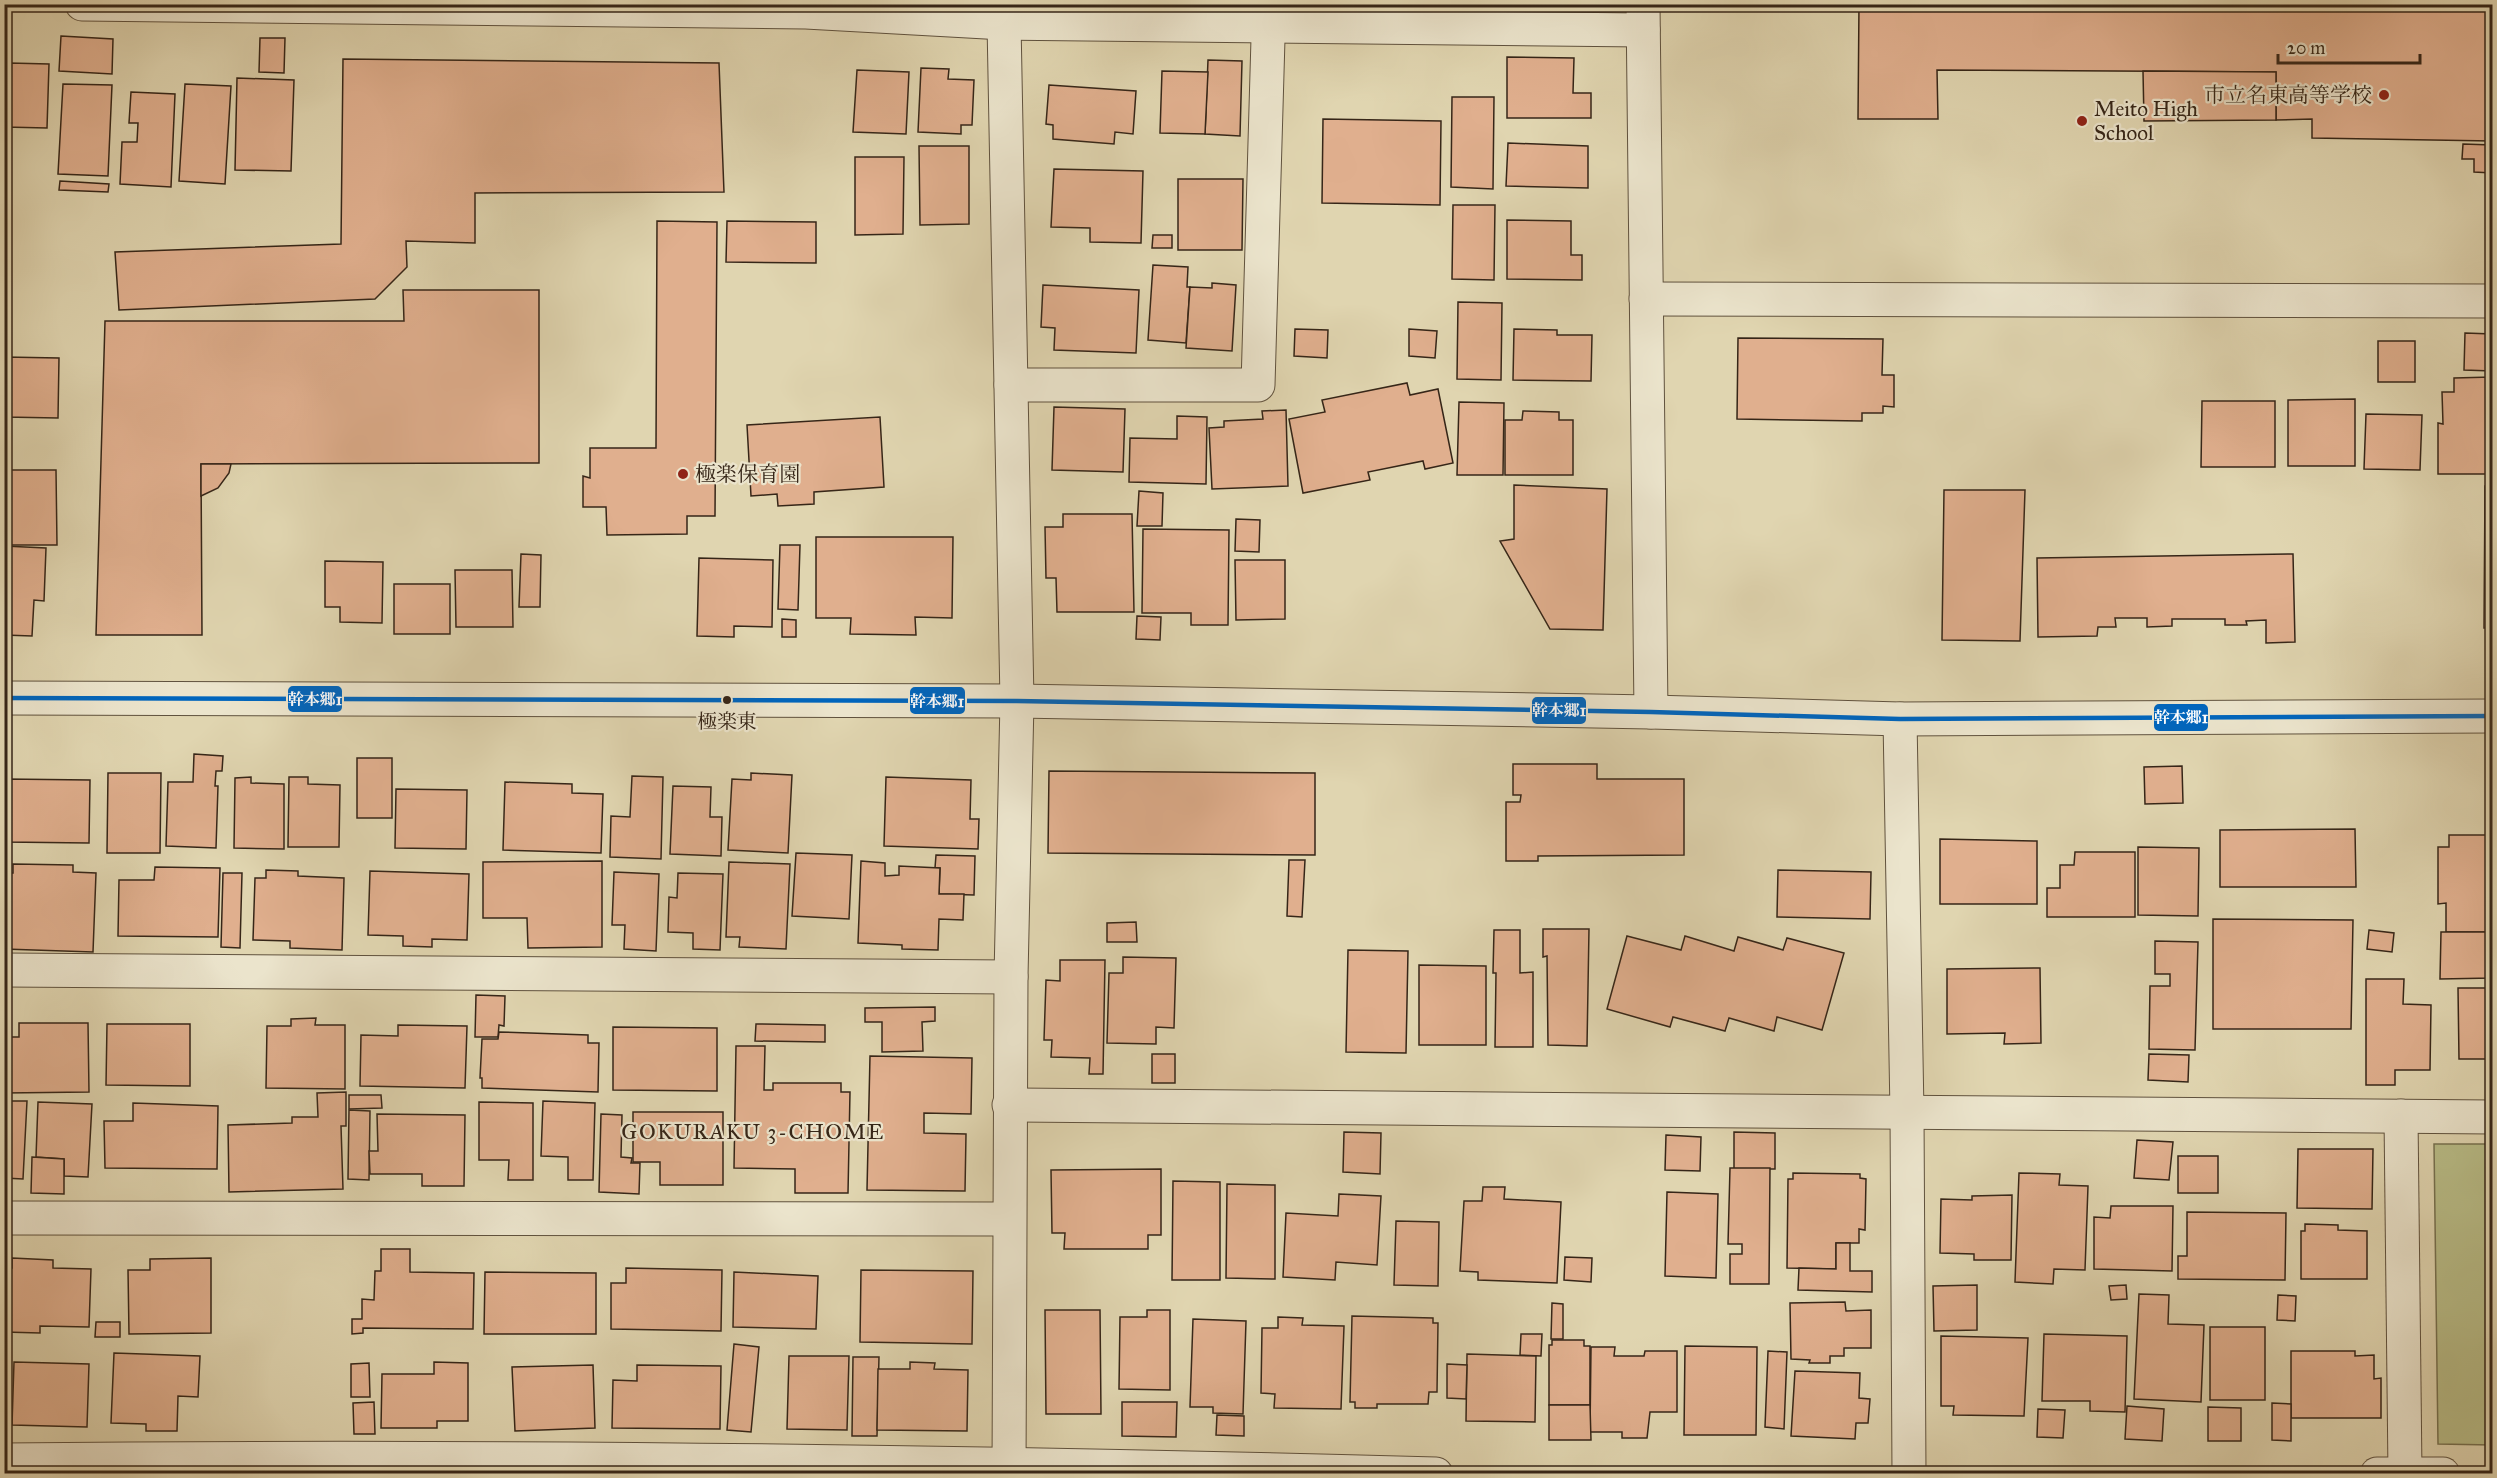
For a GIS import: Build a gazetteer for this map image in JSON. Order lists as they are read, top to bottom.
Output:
{
  "districts": ["GOKURAKU 3-CHOME"],
  "places": [
    "市立名東高等学校",
    "Meito High School",
    "極楽保育園",
    "極楽東"
  ],
  "lines": ["transit line 幹本郷1"],
  "scale_bar": "20 m"
}
